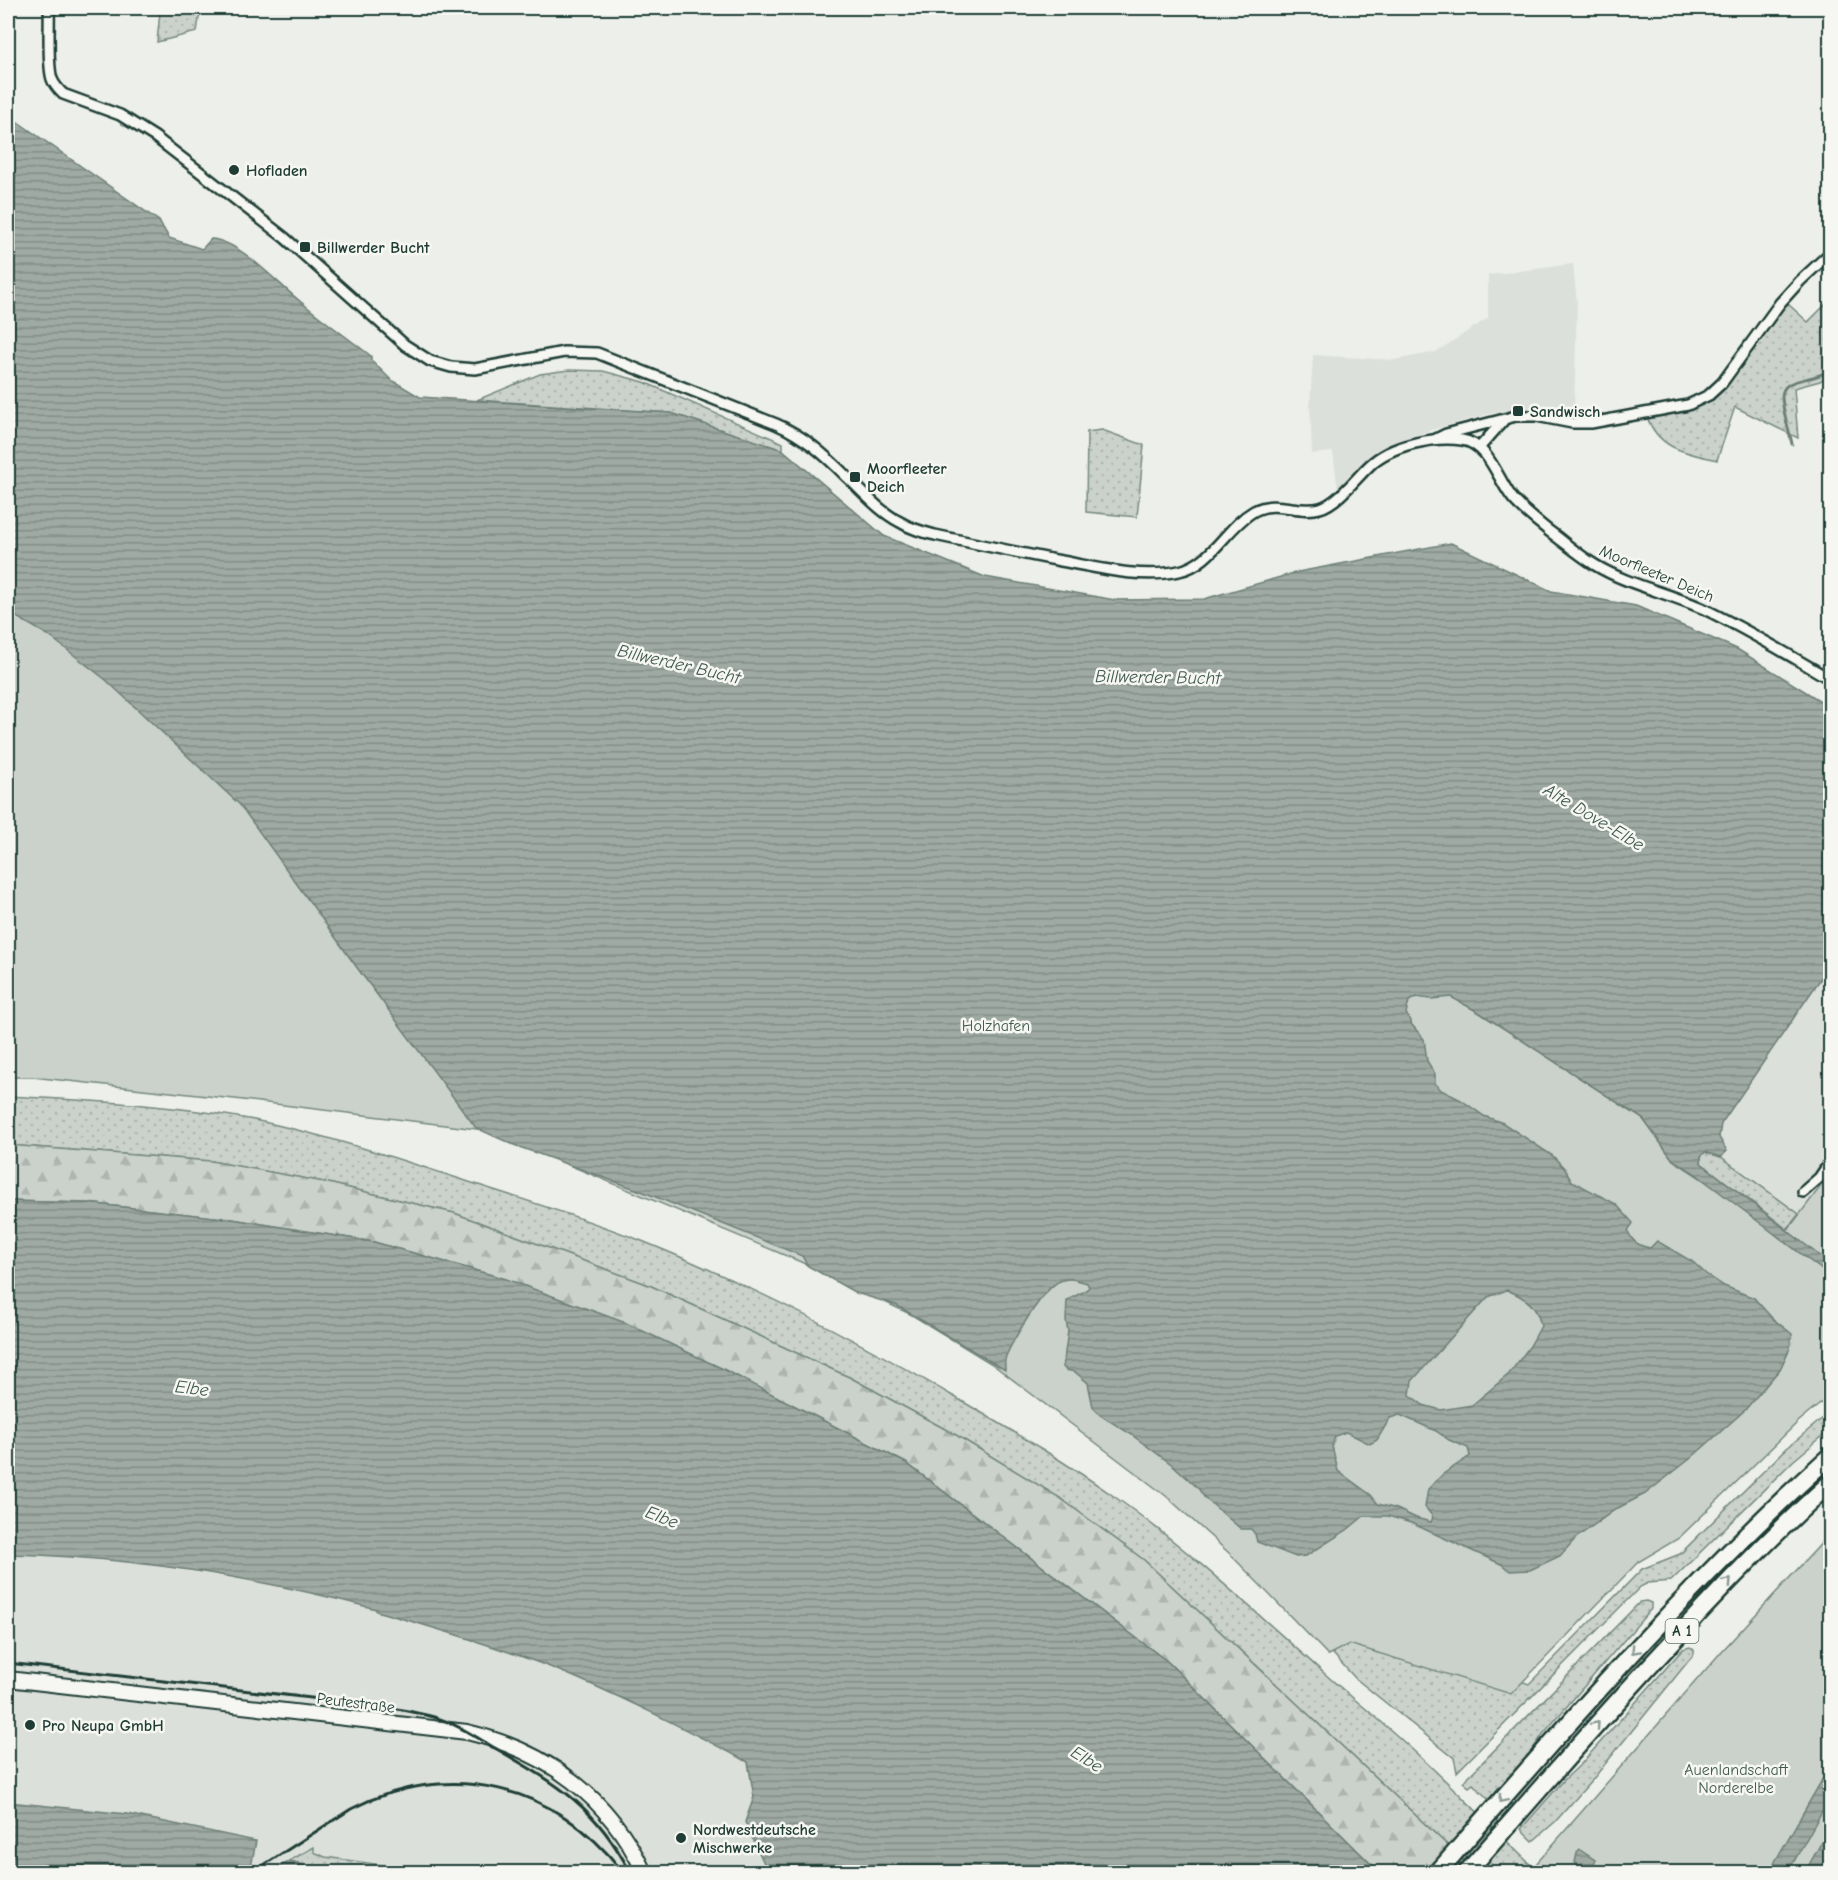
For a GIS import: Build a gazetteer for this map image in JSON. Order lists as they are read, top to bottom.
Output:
{
  "streets": {
    "highway": ["A 1"],
    "street": ["Moorfleeter Deich", "Peutestraße"]
  },
  "water": ["Billwerder Bucht", "Alte Dove-Elbe", "Elbe"],
  "parks": ["Holzhafen", "Auenlandschaft Norderelbe"],
  "places": {
    "other": ["Hofladen", "Pro Neupa GmbH", "Nordwestdeutsche Mischwerke"],
    "transit": ["Billwerder Bucht", "Sandwisch", "Moorfleeter Deich"]
  }
}
